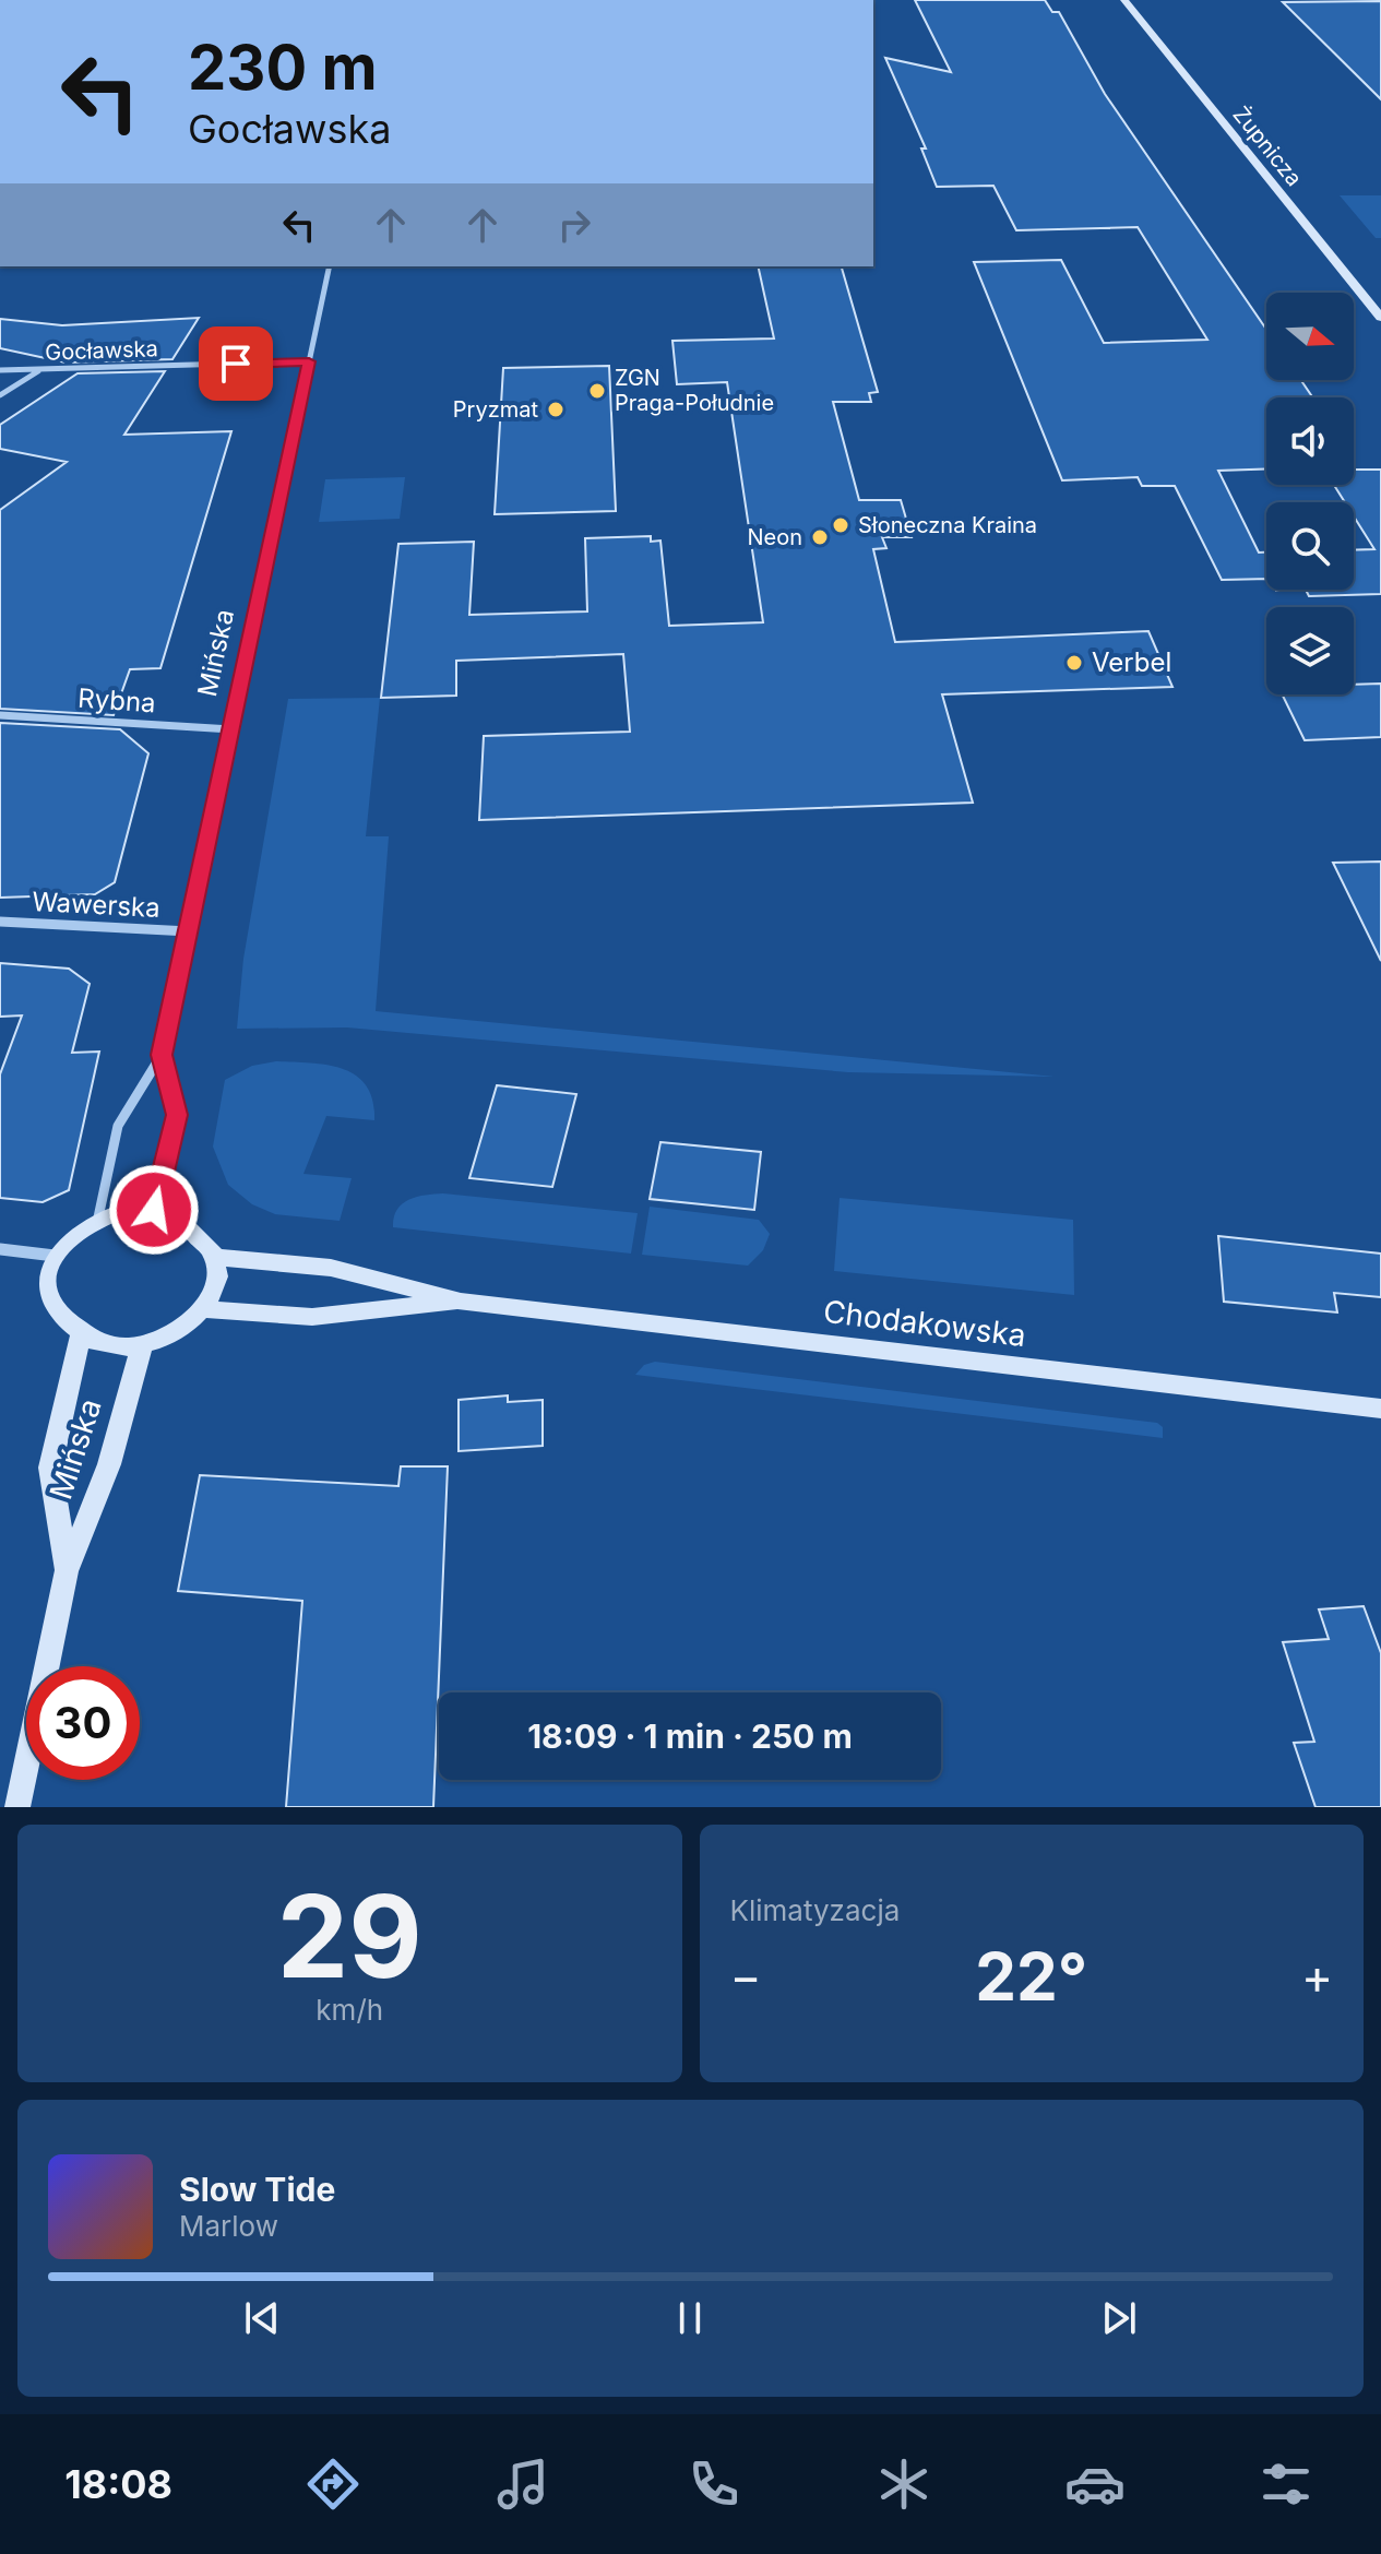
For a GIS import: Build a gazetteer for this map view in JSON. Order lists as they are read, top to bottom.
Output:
{
  "streets": {
    "street": [
      "Żupnicza",
      "Gocławska",
      "Mińska",
      "Rybna",
      "Wawerska",
      "Chodakowska"
    ]
  },
  "crossings": [
    ["Gocławska", "Mińska"],
    ["Mińska", "Rybna"],
    ["Mińska", "Wawerska"],
    ["Mińska", "Chodakowska"]
  ],
  "places": [
    "ZGN Praga-Południe",
    "Pryzmat",
    "Słoneczna Kraina",
    "Neon",
    "Verbel"
  ],
  "north": "right",
  "page": {
    "turn": ["230 m", "Gocławska"],
    "limit": "30",
    "trip": "18:09 · 1 min · 250 m",
    "tile": [
      ["29", "km/h"],
      "Klimatyzacja"
    ],
    "heat": ["−", "22°", "+"],
    "song": ["Slow Tide", "Marlow"],
    "tabs": "18:08"
  }
}
